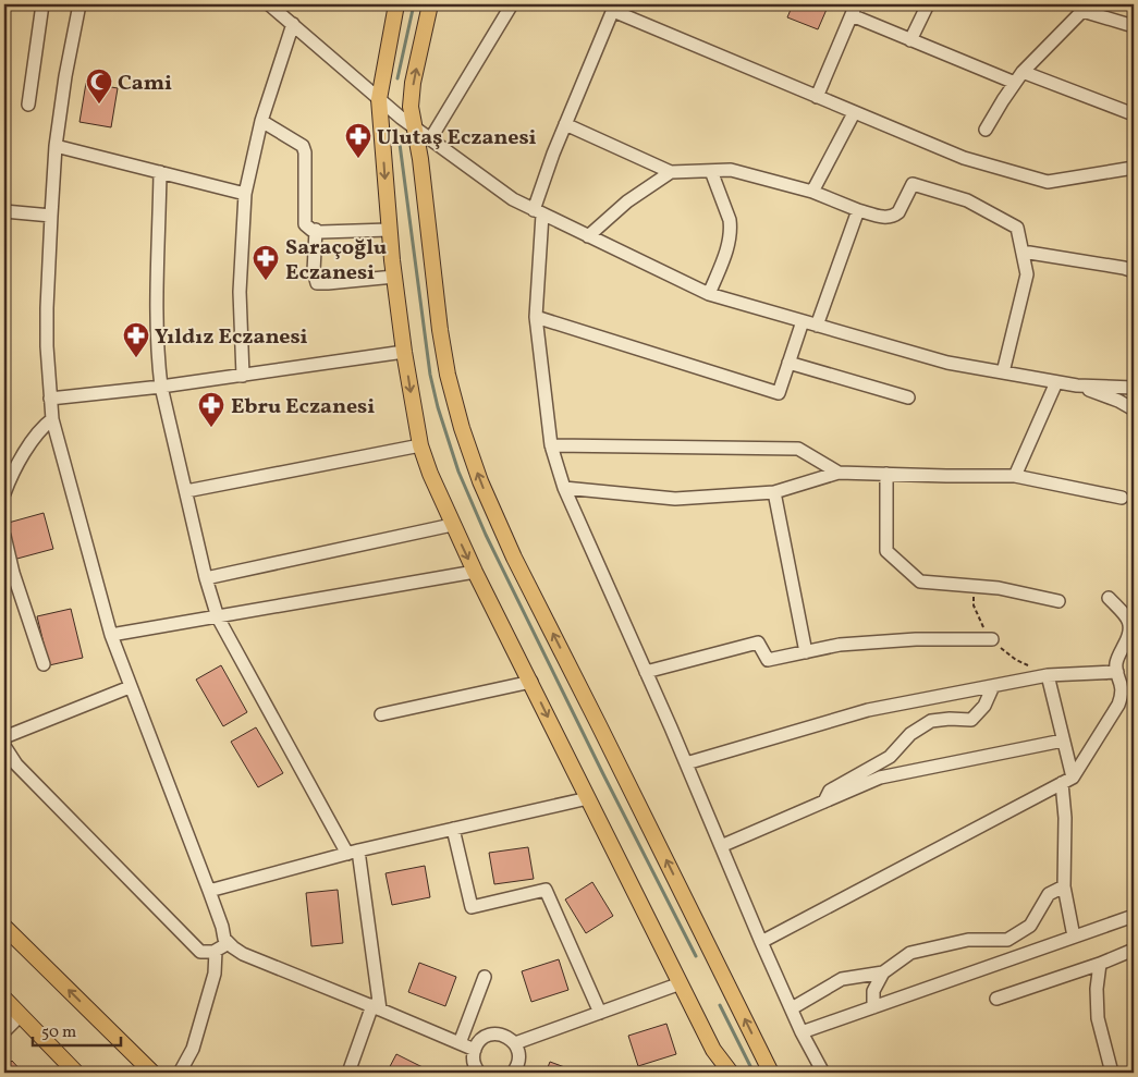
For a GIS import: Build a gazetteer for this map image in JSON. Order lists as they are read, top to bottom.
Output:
{
  "places": {
    "mosque": ["Cami"],
    "pharmacy": [
      "Ulutaş Eczanesi",
      "Saraçoğlu Eczanesi",
      "Yıldız Eczanesi",
      "Ebru Eczanesi"
    ]
  },
  "scale_bar": "50 m"
}
